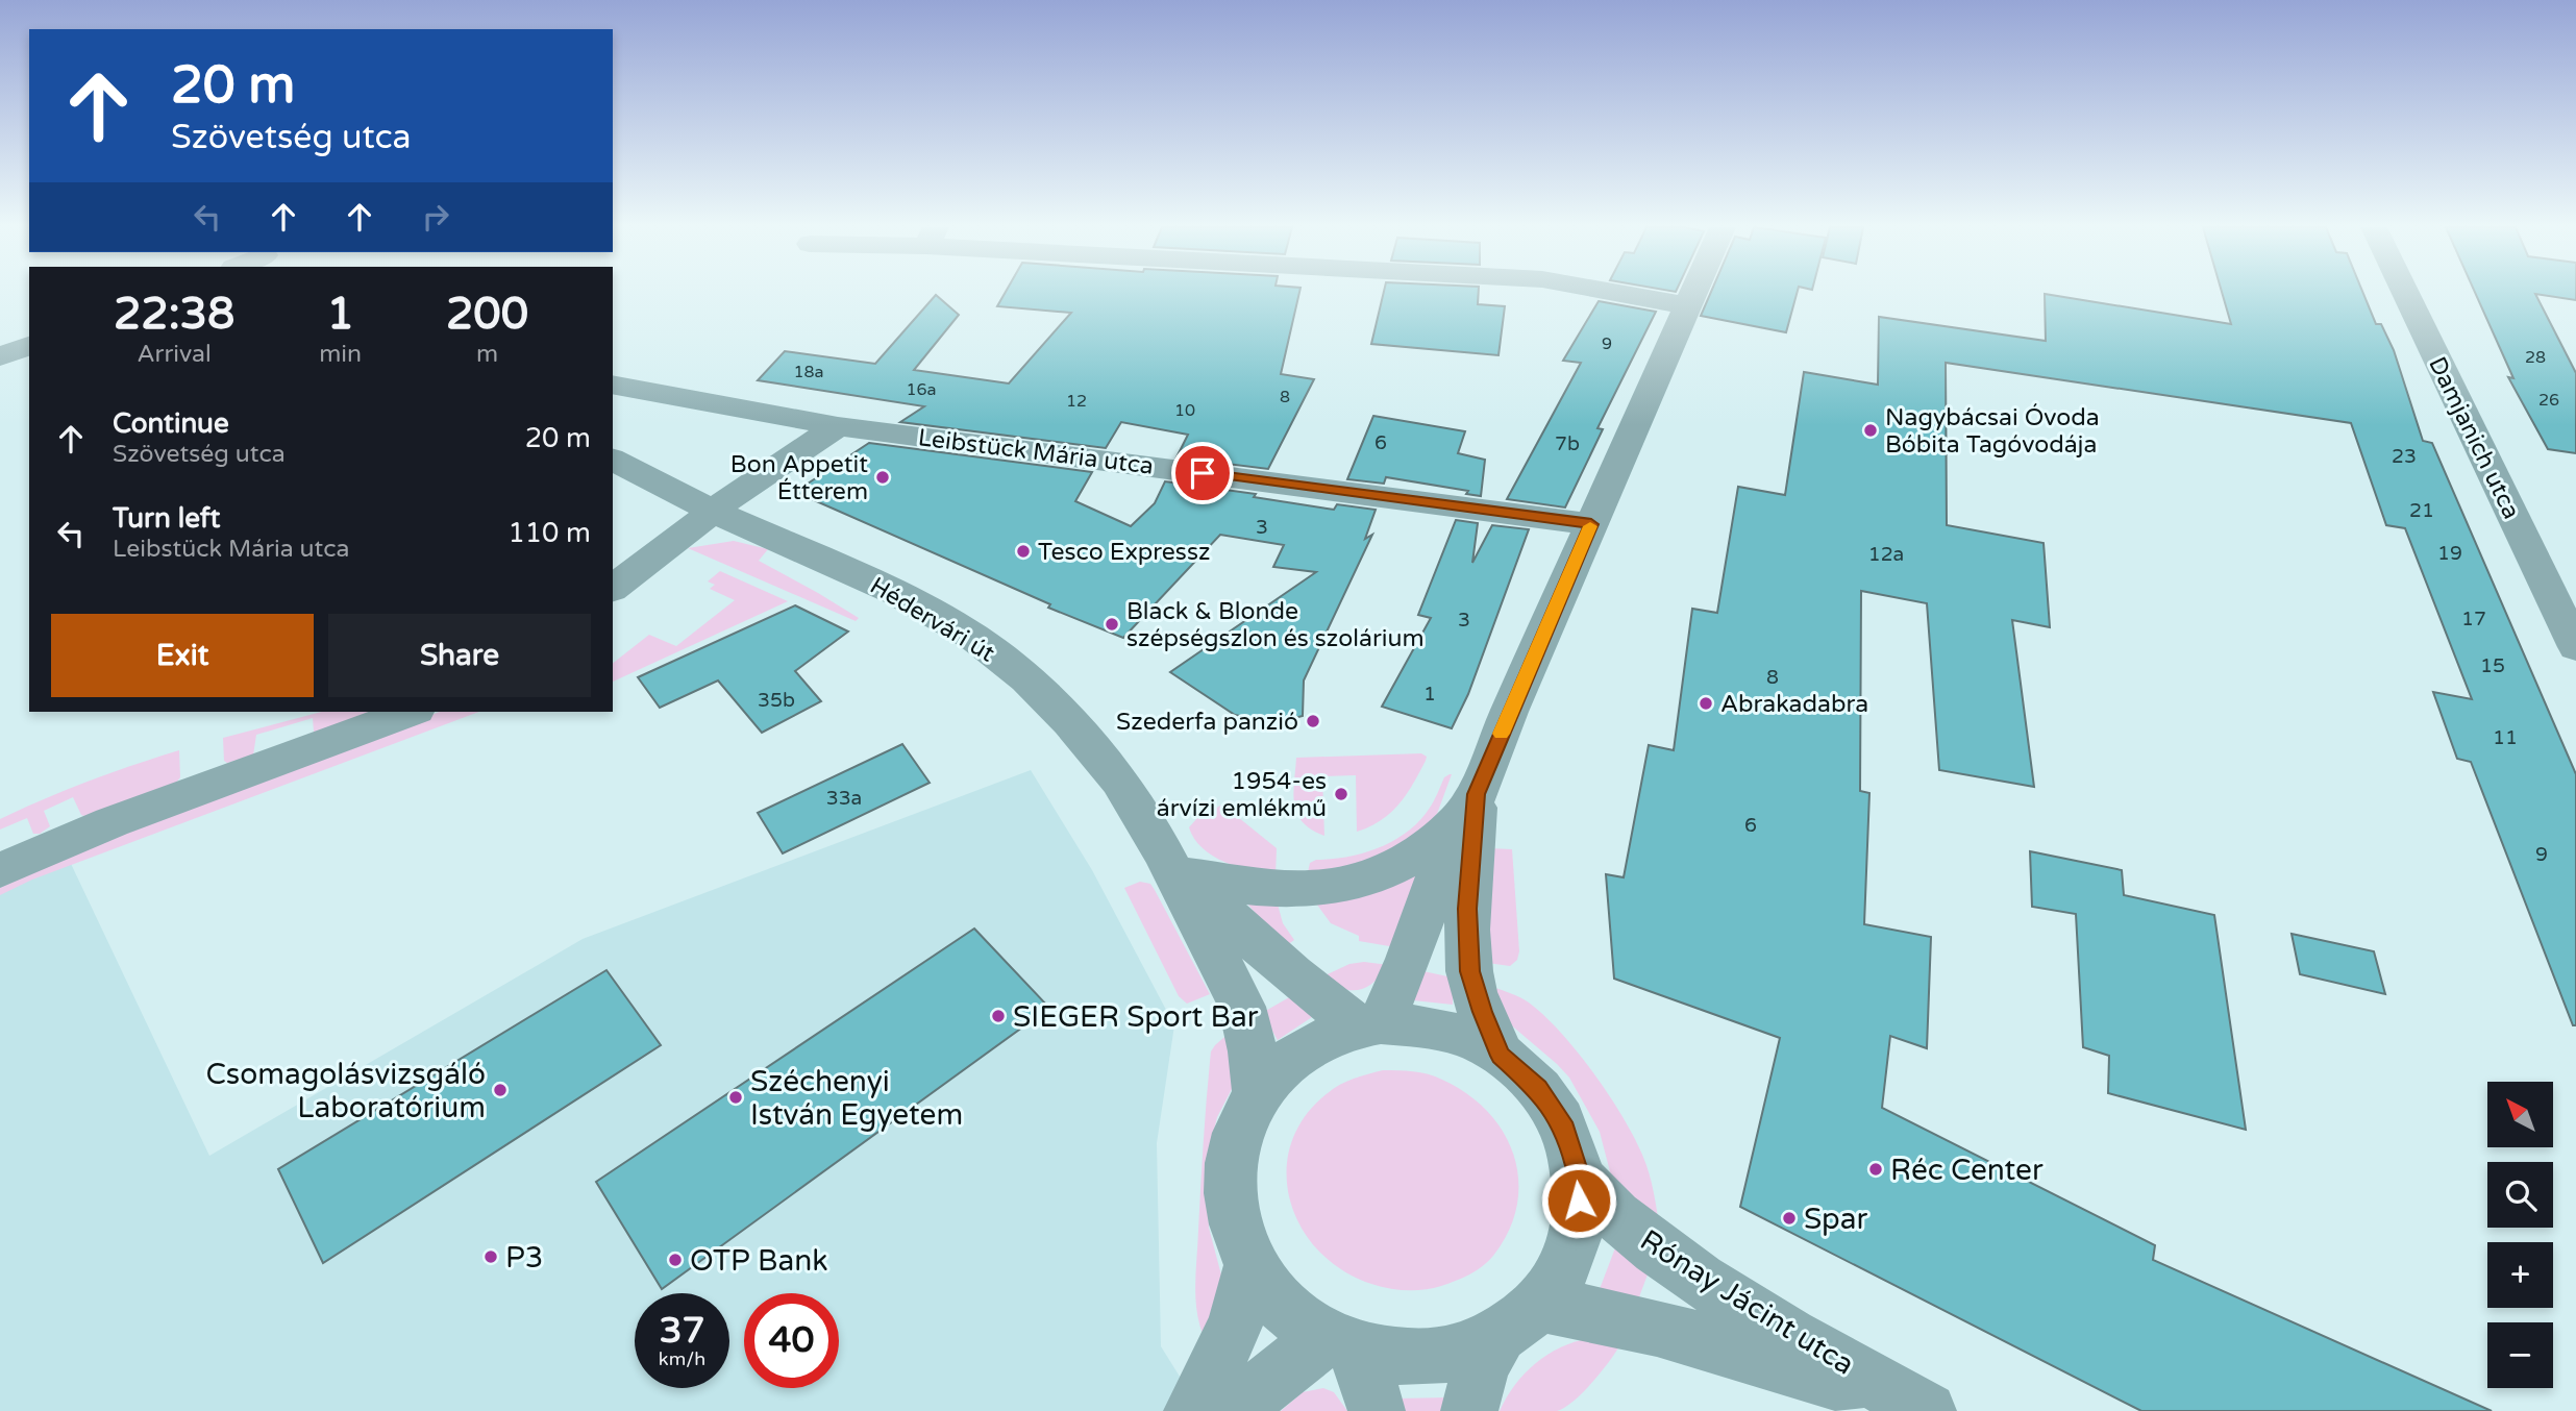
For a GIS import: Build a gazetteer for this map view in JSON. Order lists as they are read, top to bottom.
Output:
{
  "streets": {
    "street": [
      "Damjanich utca",
      "Leibstück Mária utca",
      "Hédervári út",
      "Rónay Jácint utca"
    ]
  },
  "places": [
    "Nagybácsai Óvoda Bóbita Tagóvodája",
    "Bon Appetit Étterem",
    "Tesco Expressz",
    "Black & Blonde szépségszlon és szolárium",
    "Abrakadabra",
    "Szederfa panzió",
    "1954-es árvízi emlékmű",
    "SIEGER Sport Bar",
    "Csomagolásvizsgáló Laboratórium",
    "Széchenyi István Egyetem",
    "Réc Center",
    "Spar",
    "P3",
    "OTP Bank"
  ],
  "house_numbers": [
    "9",
    "28",
    "18a",
    "16a",
    "8",
    "26",
    "12",
    "10",
    "6",
    "7b",
    "23",
    "21",
    "3",
    "19",
    "12a",
    "17",
    "3",
    "15",
    "8",
    "1",
    "35b",
    "11",
    "33a",
    "6",
    "9"
  ],
  "north": "top left",
  "page": {
    "turn": ["20 m", "Szövetség utca"],
    "eta": [
      "22:38",
      "Arrival",
      "1",
      "min",
      "200",
      "m"
    ],
    "list": [
      {
        "name": "Continue",
        "note": "Szövetség utca",
        "value": "20 m"
      },
      {
        "name": "Turn left",
        "note": "Leibstück Mária utca",
        "value": "110 m"
      }
    ],
    "buttons": ["Exit", "Share"],
    "map_buttons": ["+", "−"],
    "speed": "37 km/h",
    "limit": "40"
  }
}
